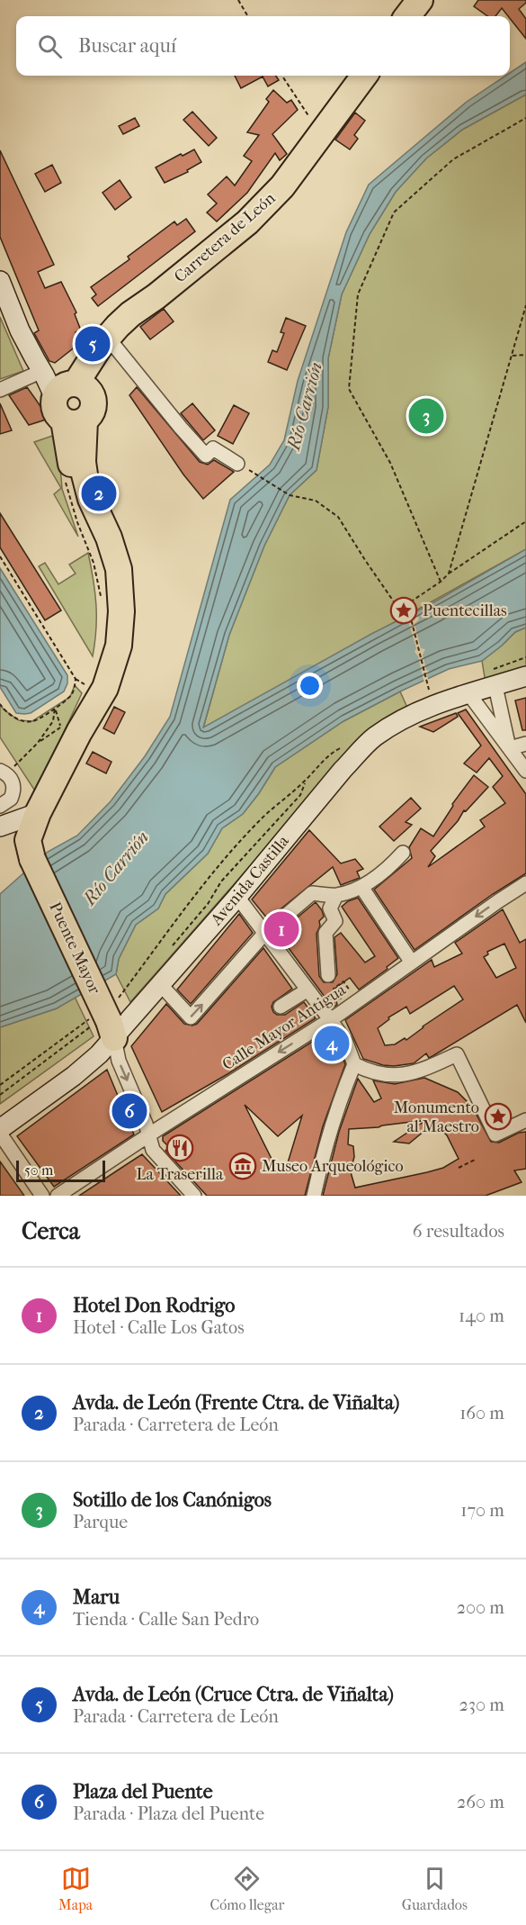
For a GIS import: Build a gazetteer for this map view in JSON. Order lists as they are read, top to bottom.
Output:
{
  "streets": {
    "highway": ["Carretera de León", "Puente Mayor"],
    "main road": ["Avenida Castilla"],
    "street": ["Calle Mayor Antigua"]
  },
  "crossings": [
    ["Carretera de León", "Puente Mayor"],
    ["Avenida Castilla", "Puente Mayor"]
  ],
  "one_way": ["Calle Mayor Antigua"],
  "water": ["Río Carrión"],
  "places": {
    "place": ["Puentecillas", "Monumento al Maestro"],
    "restaurant": ["La Traserilla"],
    "museum": ["Museo Arqueológico"]
  },
  "scale_bar": "50 m",
  "page": {
    "search": "Buscar aquí",
    "pins": [
      "5",
      "3",
      "2",
      "1",
      "4",
      "6"
    ],
    "scale": "50 m",
    "heading": ["Cerca", "6 resultados"],
    "list": [
      {
        "mark": "1",
        "name": "Hotel Don Rodrigo",
        "note": "Hotel · Calle Los Gatos",
        "value": "140 m"
      },
      {
        "mark": "2",
        "name": "Avda. de León (Frente Ctra. de Viñalta)",
        "note": "Parada · Carretera de León",
        "value": "160 m"
      },
      {
        "mark": "3",
        "name": "Sotillo de los Canónigos",
        "note": "Parque",
        "value": "170 m"
      },
      {
        "mark": "4",
        "name": "Maru",
        "note": "Tienda · Calle San Pedro",
        "value": "200 m"
      },
      {
        "mark": "5",
        "name": "Avda. de León (Cruce Ctra. de Viñalta)",
        "note": "Parada · Carretera de León",
        "value": "230 m"
      },
      {
        "mark": "6",
        "name": "Plaza del Puente",
        "note": "Parada · Plaza del Puente",
        "value": "260 m"
      }
    ],
    "nav": ["Mapa", "Cómo llegar", "Guardados"]
  }
}
